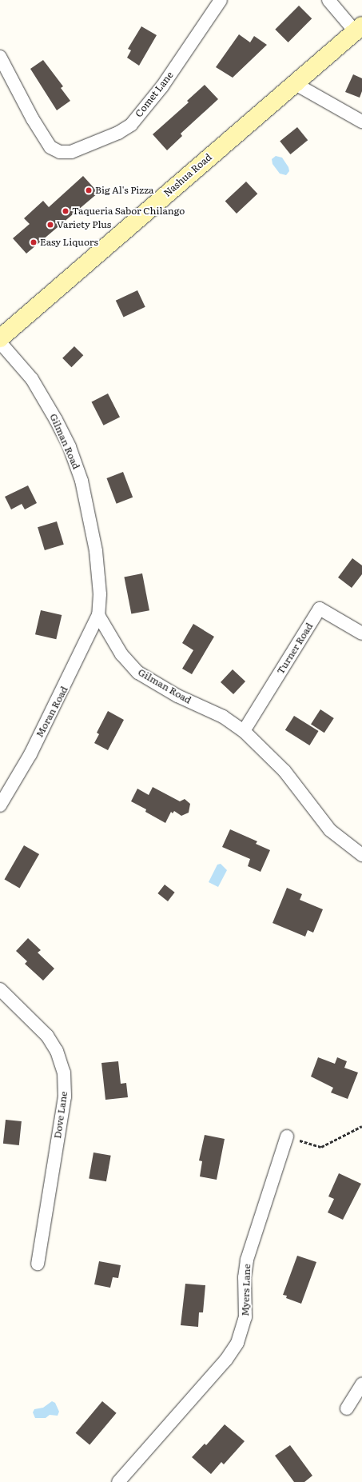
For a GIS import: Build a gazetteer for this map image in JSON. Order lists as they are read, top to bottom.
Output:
{
  "streets": {
    "main road": ["Nashua Road"],
    "street": [
      "Comet Lane",
      "Gilman Road",
      "Turner Road",
      "Moran Road",
      "Dove Lane",
      "Myers Lane"
    ]
  },
  "crossings": [
    ["Gilman Road", "Turner Road"],
    ["Gilman Road", "Moran Road"]
  ],
  "places": [
    "Big Al's Pizza",
    "Taqueria Sabor Chilango",
    "Variety Plus",
    "Easy Liquors"
  ]
}
